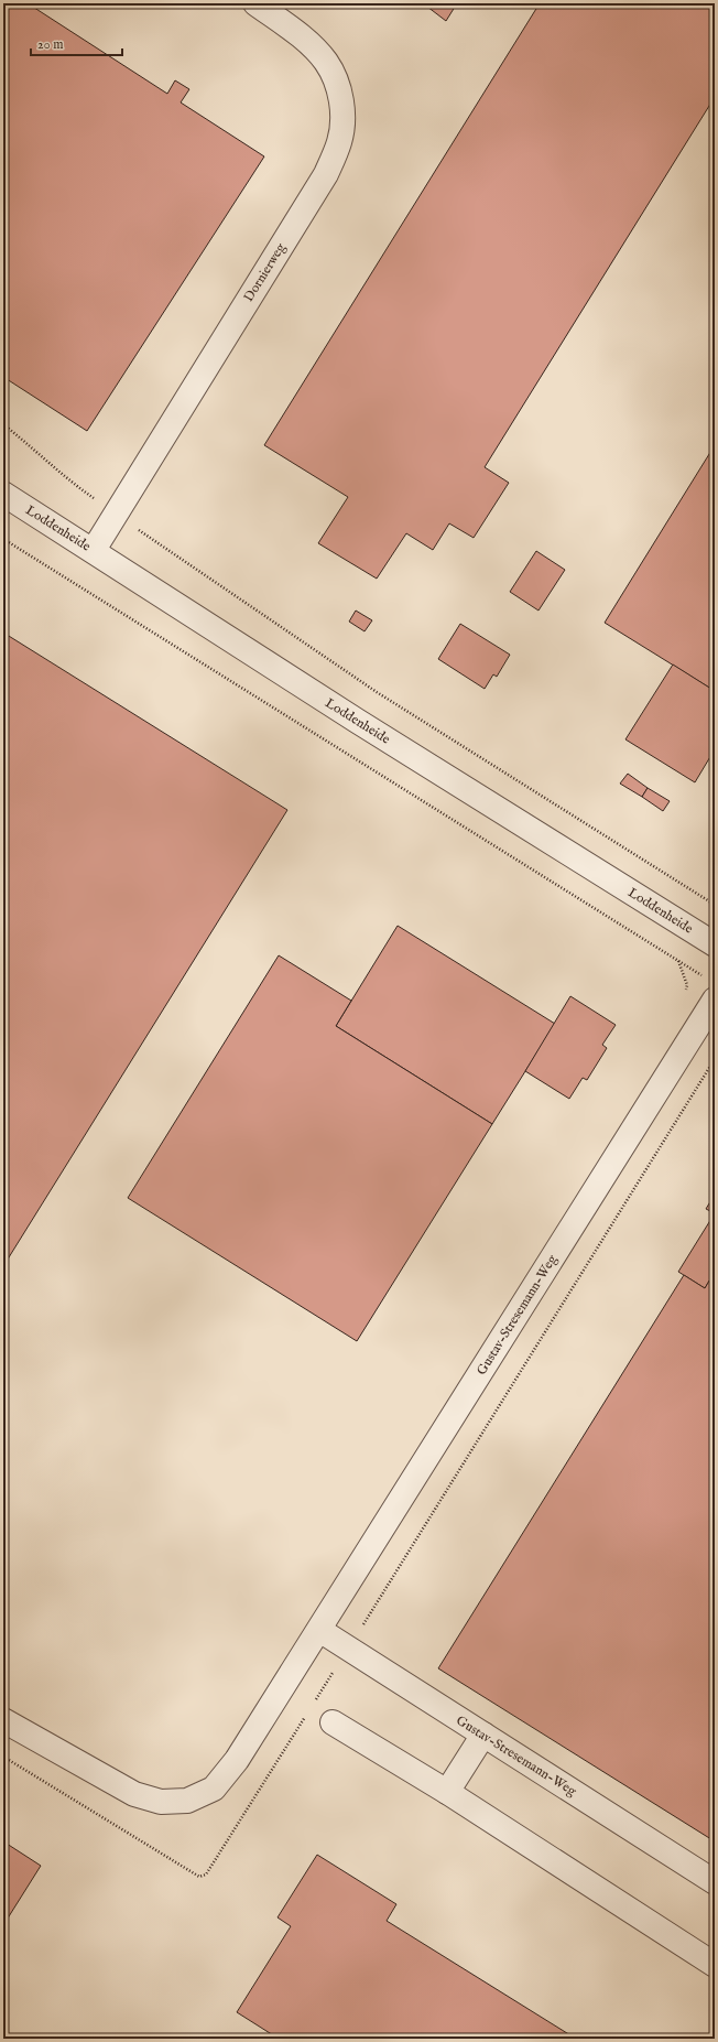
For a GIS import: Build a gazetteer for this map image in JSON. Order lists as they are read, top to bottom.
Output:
{
  "streets": {
    "street": ["Dornierweg", "Loddenheide", "Gustav-Stresemann-Weg"]
  },
  "crossings": [
    ["Dornierweg", "Loddenheide"]
  ],
  "scale_bar": "20 m"
}
